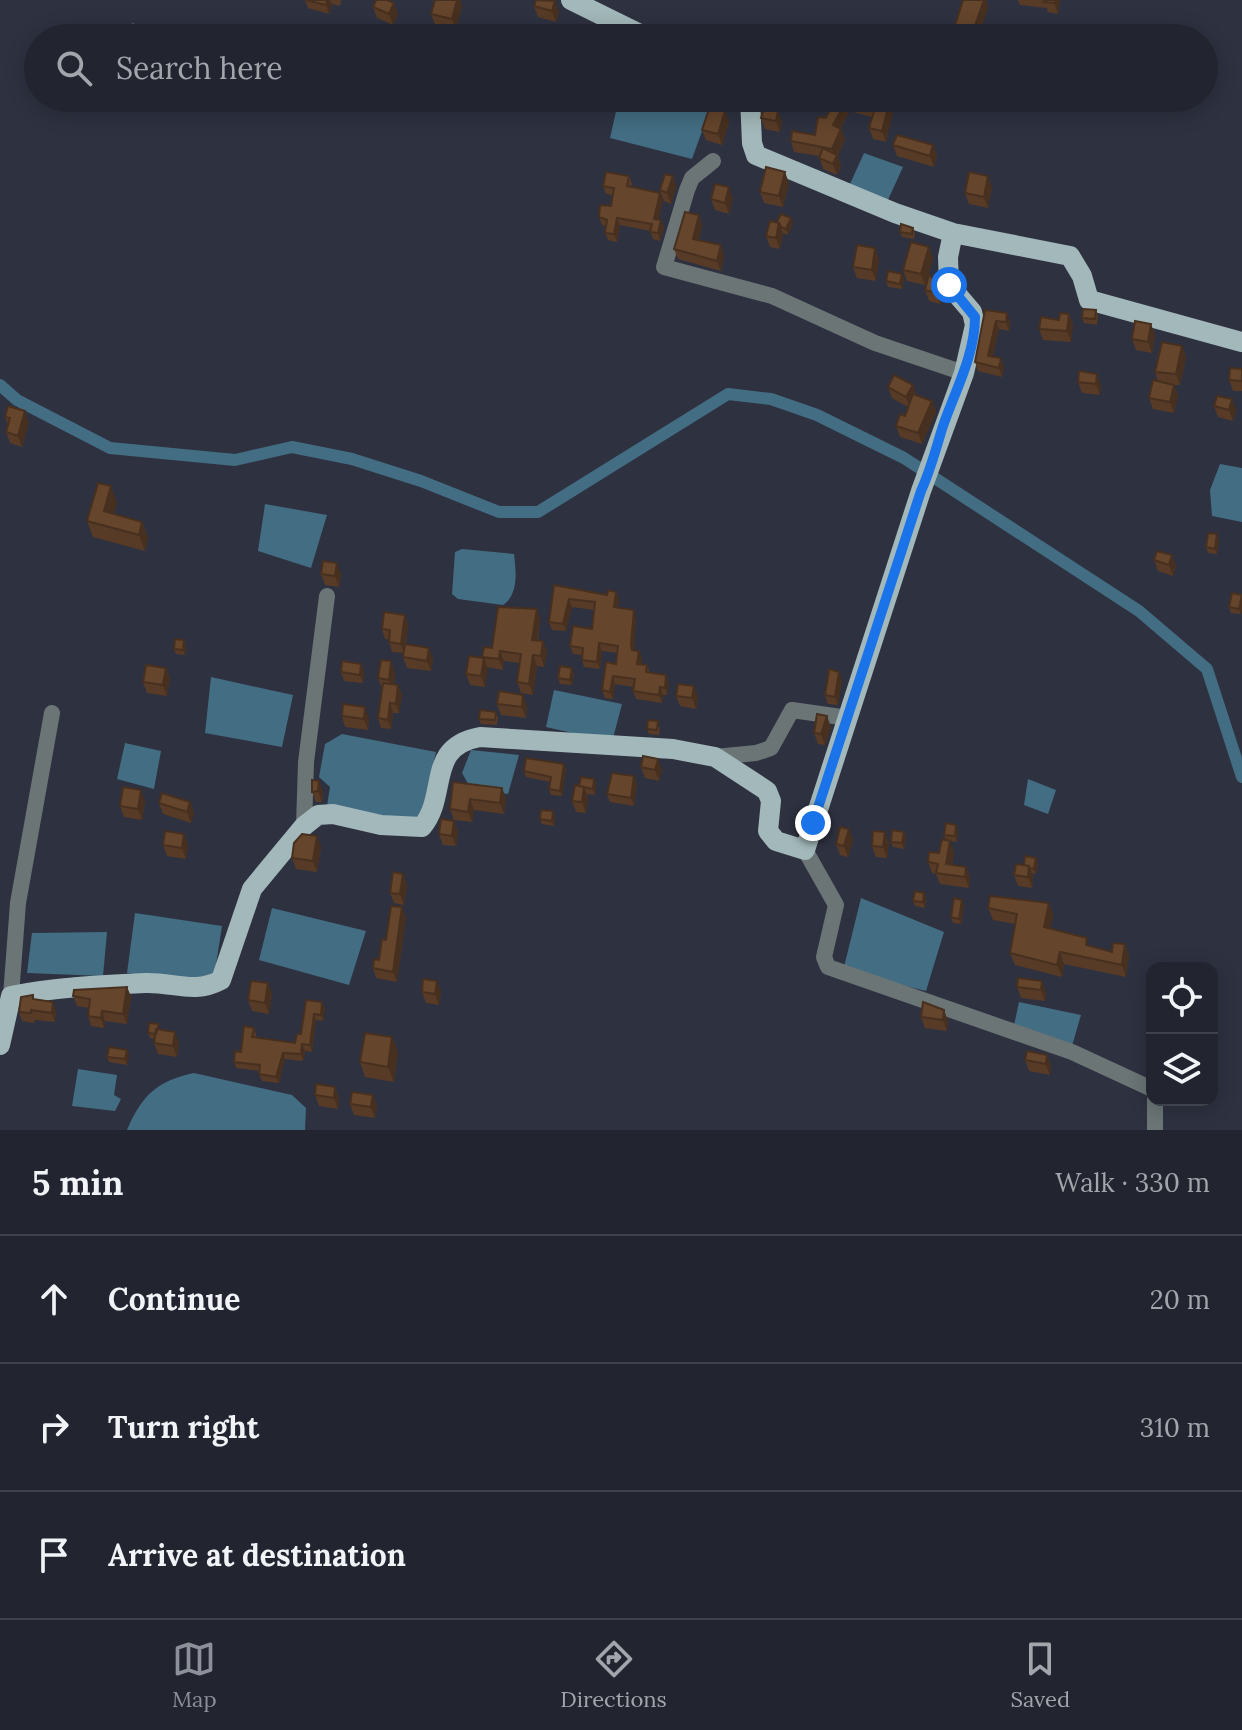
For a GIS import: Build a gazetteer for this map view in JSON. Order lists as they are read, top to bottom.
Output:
{
  "page": {
    "search": "Search here",
    "heading": ["5 min", "Walk · 330 m"],
    "list": [
      ["Continue", "20 m"],
      ["Turn right", "310 m"],
      "Arrive at destination"
    ],
    "nav": ["Map", "Directions", "Saved"]
  }
}
